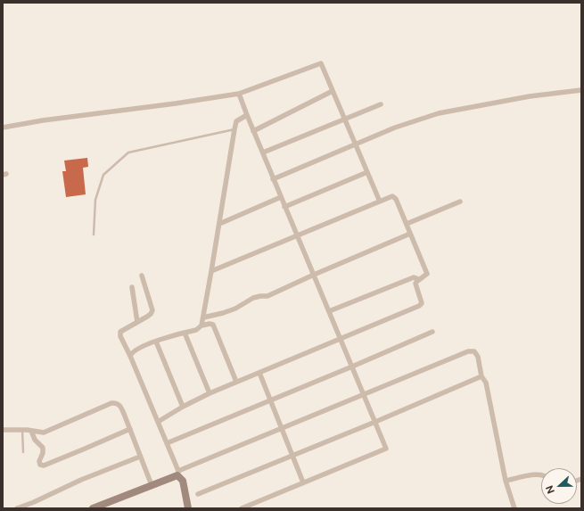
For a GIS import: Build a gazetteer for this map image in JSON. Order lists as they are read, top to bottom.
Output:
{
  "north": "left"
}
